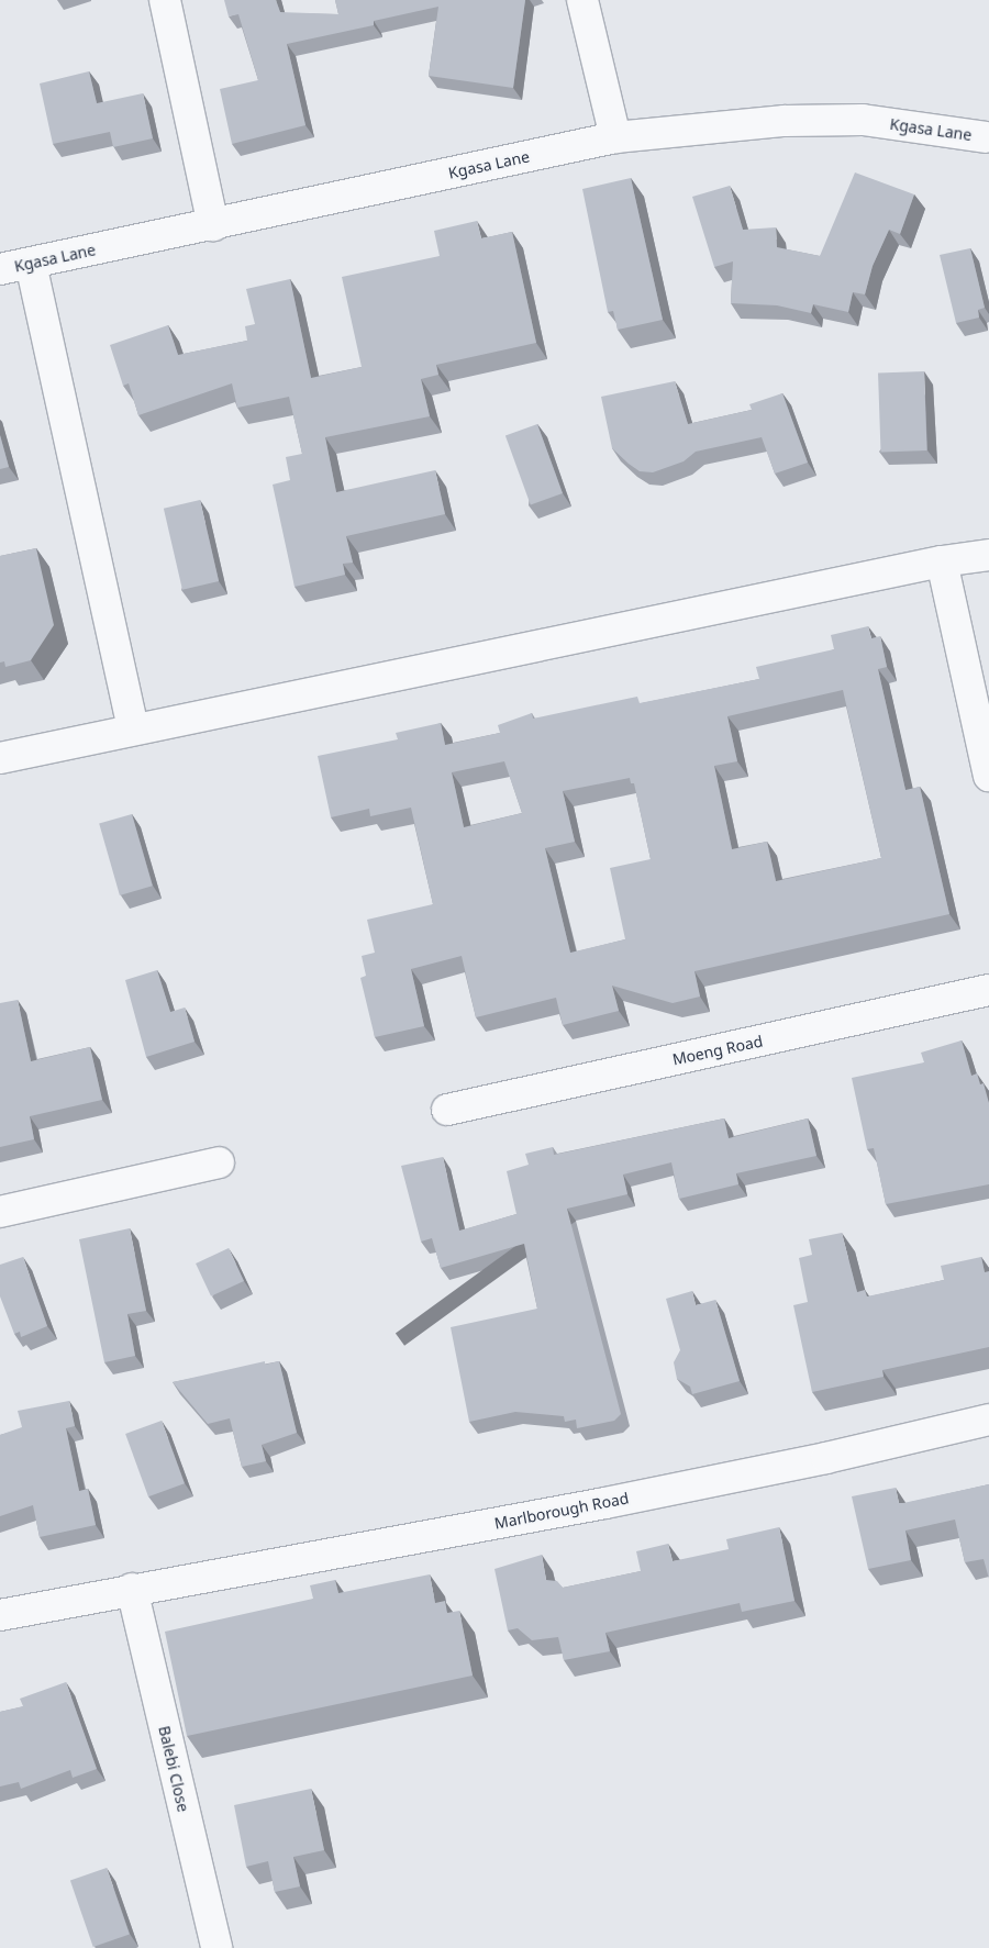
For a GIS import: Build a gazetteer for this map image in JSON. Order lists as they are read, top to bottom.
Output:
{
  "streets": {
    "street": [
      "Kgasa Lane",
      "Moeng Road",
      "Marlborough Road",
      "Balebi Close"
    ]
  },
  "crossings": [
    ["Marlborough Road", "Balebi Close"]
  ]
}
